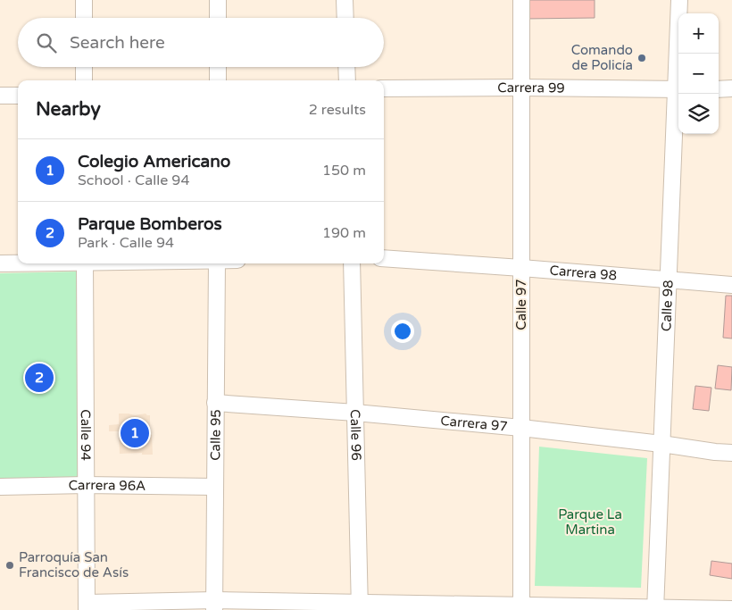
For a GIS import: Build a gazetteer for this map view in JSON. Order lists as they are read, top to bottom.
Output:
{
  "streets": {
    "street": [
      "Carrera 99",
      "Carrera 98",
      "Calle 97",
      "Calle 98",
      "Carrera 97",
      "Calle 94",
      "Calle 95",
      "Calle 96",
      "Carrera 96A"
    ]
  },
  "crossings": [
    ["Carrera 99", "Calle 97"],
    ["Carrera 99", "Calle 98"],
    ["Carrera 98", "Calle 97"],
    ["Carrera 98", "Calle 98"],
    ["Calle 97", "Carrera 97"],
    ["Calle 98", "Carrera 97"],
    ["Carrera 97", "Calle 95"],
    ["Carrera 97", "Calle 96"],
    ["Calle 94", "Carrera 96A"],
    ["Calle 95", "Carrera 96A"]
  ],
  "parks": ["Parque La Martina"],
  "places": ["Comando de Policía", "Parroquía San Francisco de Asís"],
  "page": {
    "map_buttons": ["+", "−"],
    "search": "Search here",
    "heading": ["Nearby", "2 results"],
    "list": [
      {
        "mark": "1",
        "name": "Colegio Americano",
        "note": "School · Calle 94",
        "value": "150 m"
      },
      {
        "mark": "2",
        "name": "Parque Bomberos",
        "note": "Park · Calle 94",
        "value": "190 m"
      }
    ],
    "pins": ["2", "1"]
  }
}
